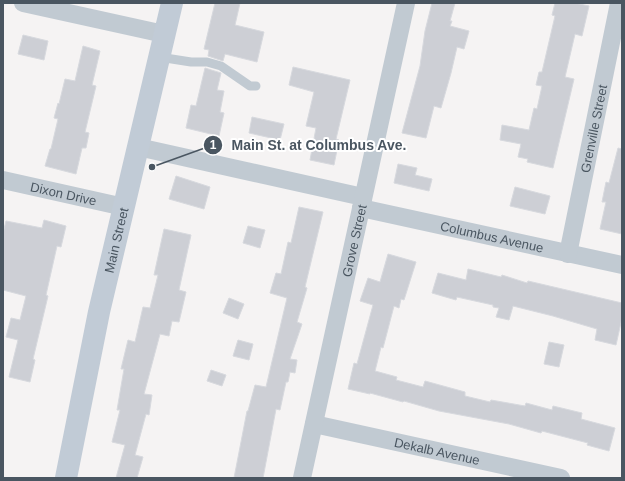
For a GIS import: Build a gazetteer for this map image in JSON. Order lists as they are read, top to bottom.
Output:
{
  "streets": {
    "main road": ["Main Street"],
    "street": [
      "Grenville Street",
      "Dixon Drive",
      "Columbus Avenue",
      "Grove Street",
      "Dekalb Avenue"
    ]
  },
  "crossings": [
    ["Grenville Street", "Columbus Avenue"],
    ["Dixon Drive", "Main Street"],
    ["Columbus Avenue", "Main Street"],
    ["Columbus Avenue", "Grove Street"],
    ["Grove Street", "Dekalb Avenue"]
  ],
  "places": ["Main St. at Columbus Ave."]
}
